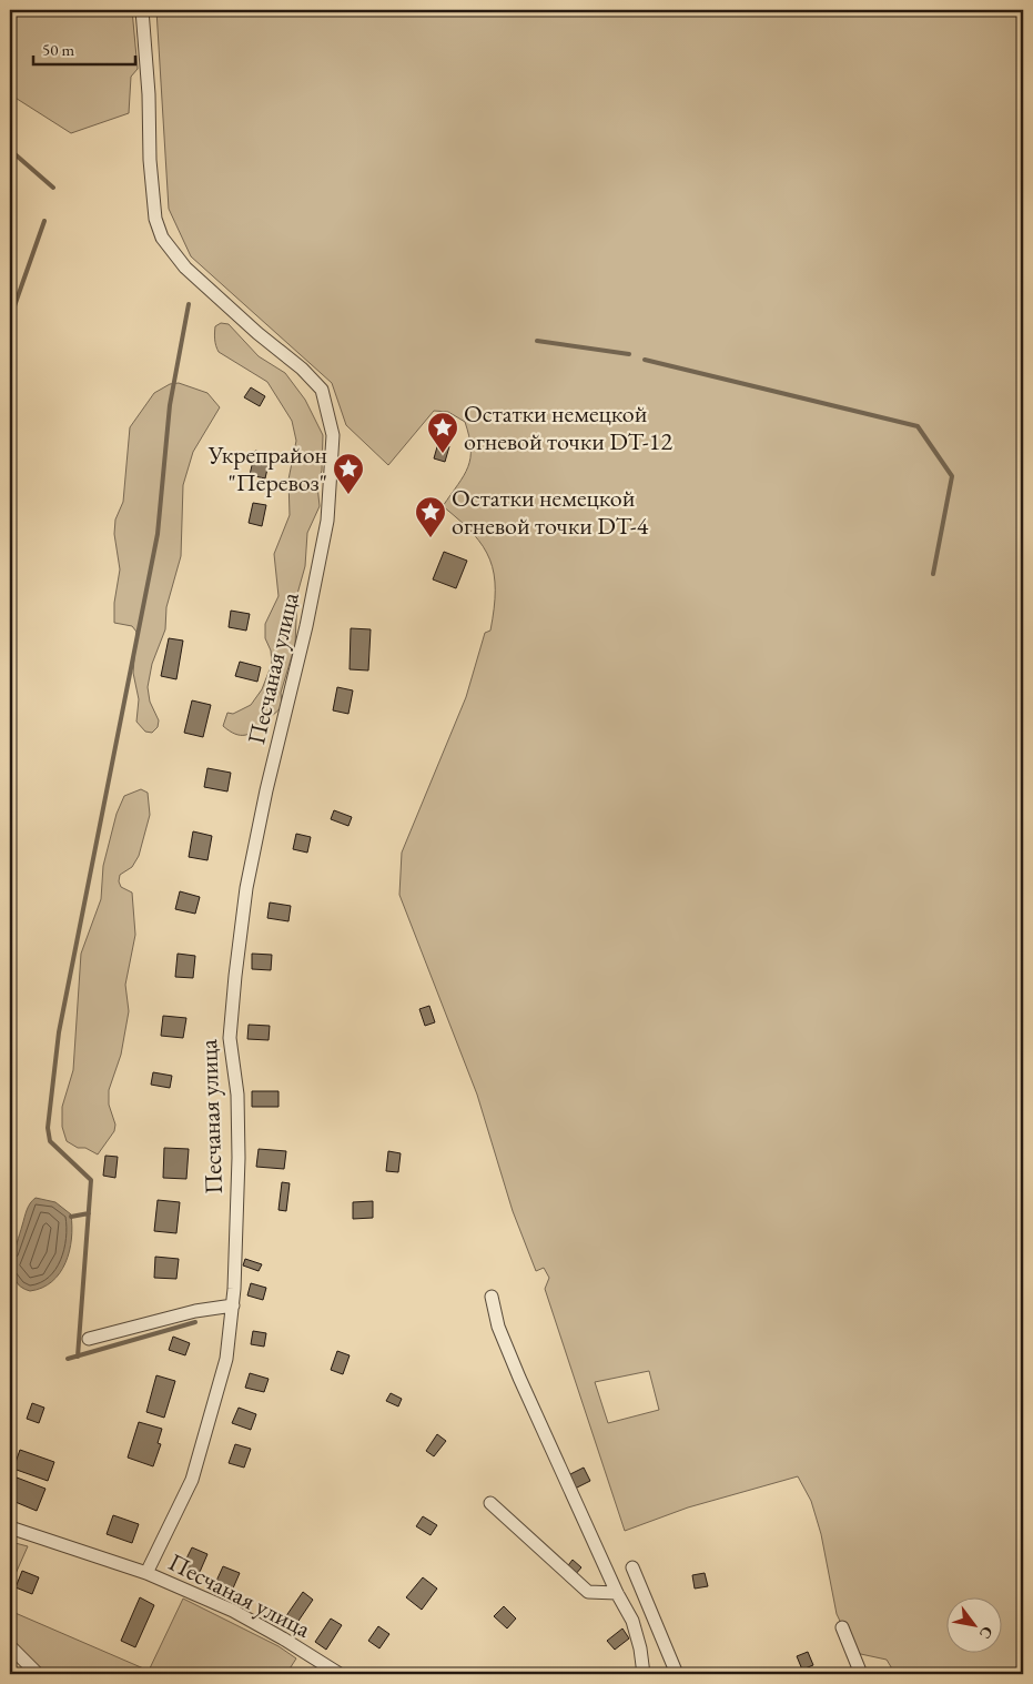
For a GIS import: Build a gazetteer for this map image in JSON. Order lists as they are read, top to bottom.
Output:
{
  "streets": {
    "street": ["Песчаная улица"]
  },
  "places": {
    "place": ["Остатки немецкой огневой точки DT-12", "Укрепрайон \"Перевоз\"", "Остатки немецкой огневой точки DT-4"]
  },
  "scale_bar": "50 m",
  "north": "bottom right"
}
